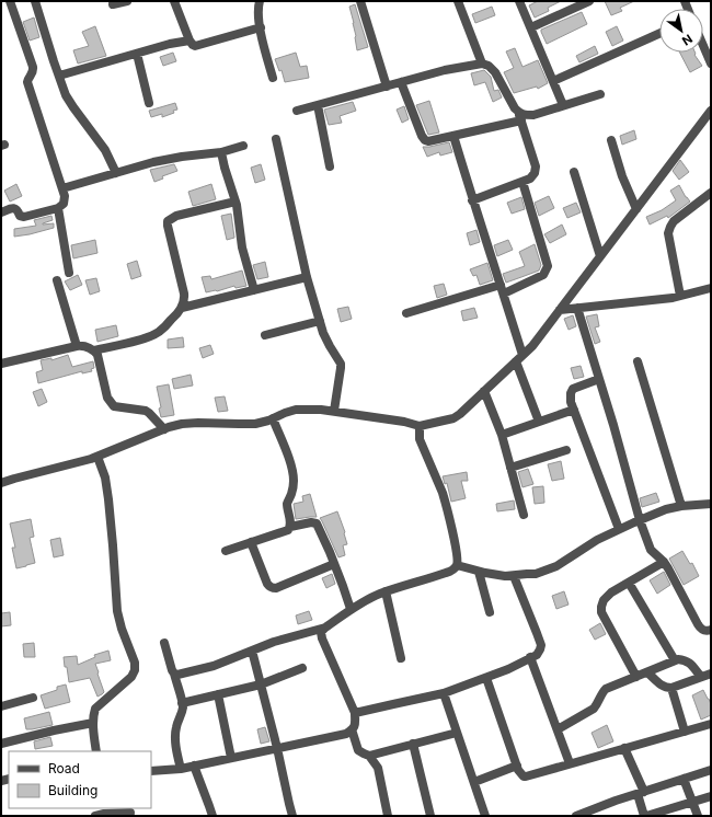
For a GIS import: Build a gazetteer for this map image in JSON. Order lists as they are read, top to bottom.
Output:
{
  "legend": ["Road", "Building"],
  "north": "bottom right"
}
